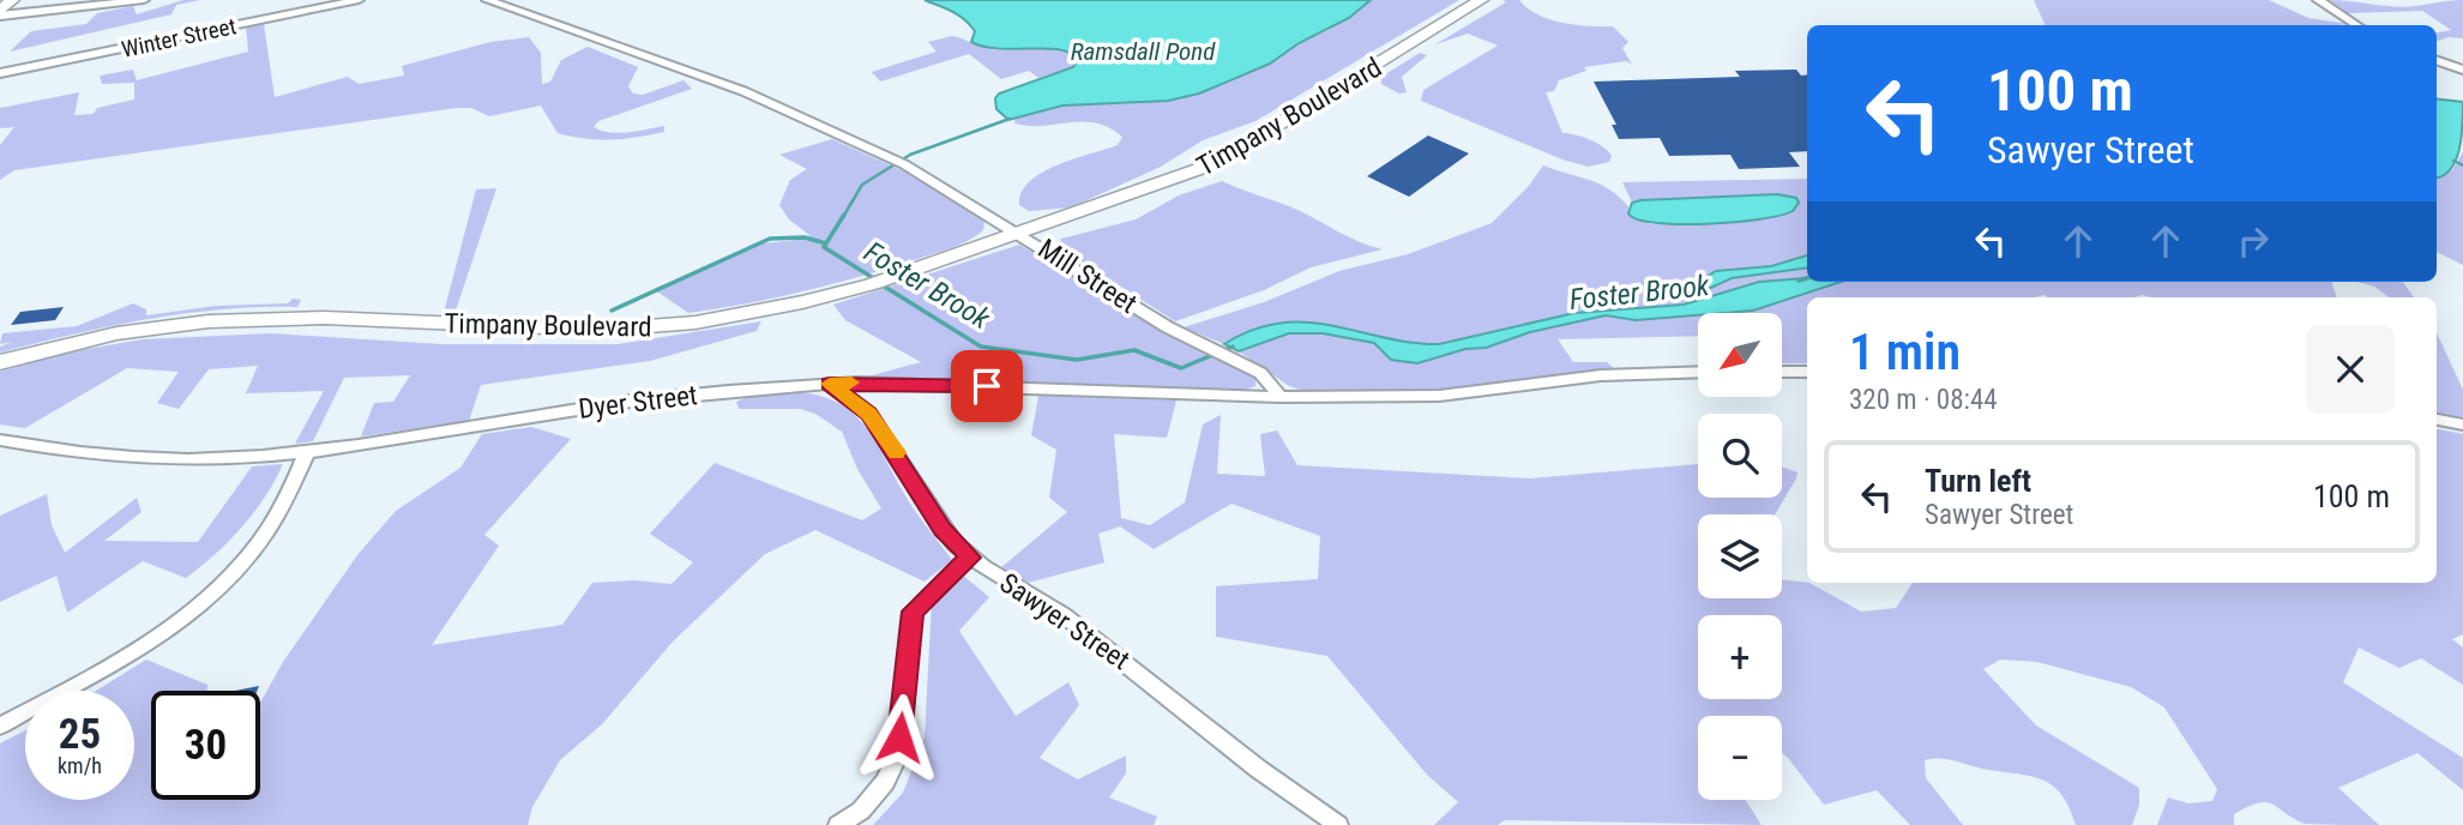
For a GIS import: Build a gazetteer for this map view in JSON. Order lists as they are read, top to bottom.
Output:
{
  "streets": {
    "main road": ["Timpany Boulevard"],
    "street": [
      "Winter Street",
      "Mill Street",
      "Dyer Street",
      "Sawyer Street"
    ]
  },
  "crossings": [
    ["Timpany Boulevard", "Mill Street"],
    ["Mill Street", "Dyer Street"],
    ["Dyer Street", "Sawyer Street"]
  ],
  "water": ["Ramsdall Pond", "Foster Brook"],
  "north": "bottom left",
  "page": {
    "turn": ["100 m", "Sawyer Street"],
    "heading": ["1 min", "320 m · 08:44"],
    "map_buttons": ["+", "−"],
    "list": [
      {
        "name": "Turn left",
        "note": "Sawyer Street",
        "value": "100 m"
      }
    ],
    "speed": "25 km/h",
    "limit": "30"
  }
}
